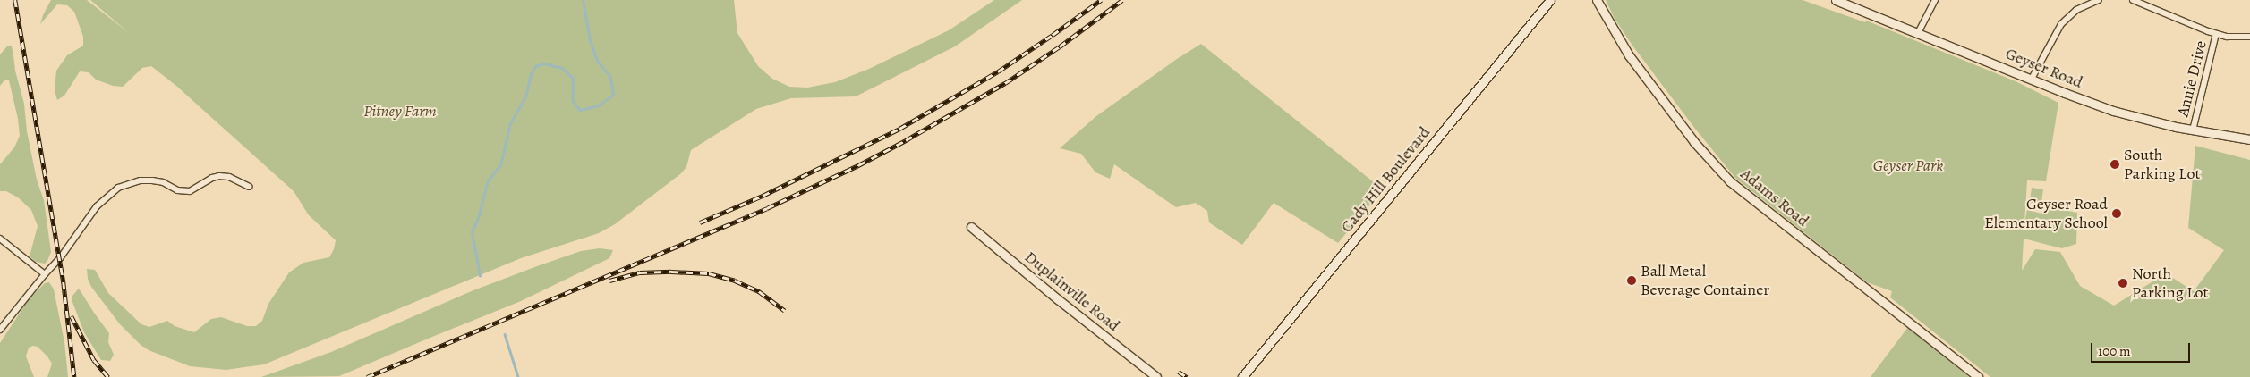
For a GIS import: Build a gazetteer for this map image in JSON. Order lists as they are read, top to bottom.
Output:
{
  "streets": {
    "street": [
      "Geyser Road",
      "Annie Drive",
      "Cady Hill Boulevard",
      "Adams Road",
      "Duplainville Road"
    ]
  },
  "crossings": [
    ["Geyser Road", "Annie Drive"]
  ],
  "parks": ["Pitney Farm", "Geyser Park"],
  "places": [
    "South Parking Lot",
    "Geyser Road Elementary School",
    "Ball Metal Beverage Container",
    "North Parking Lot"
  ],
  "scale_bar": "100 m"
}
